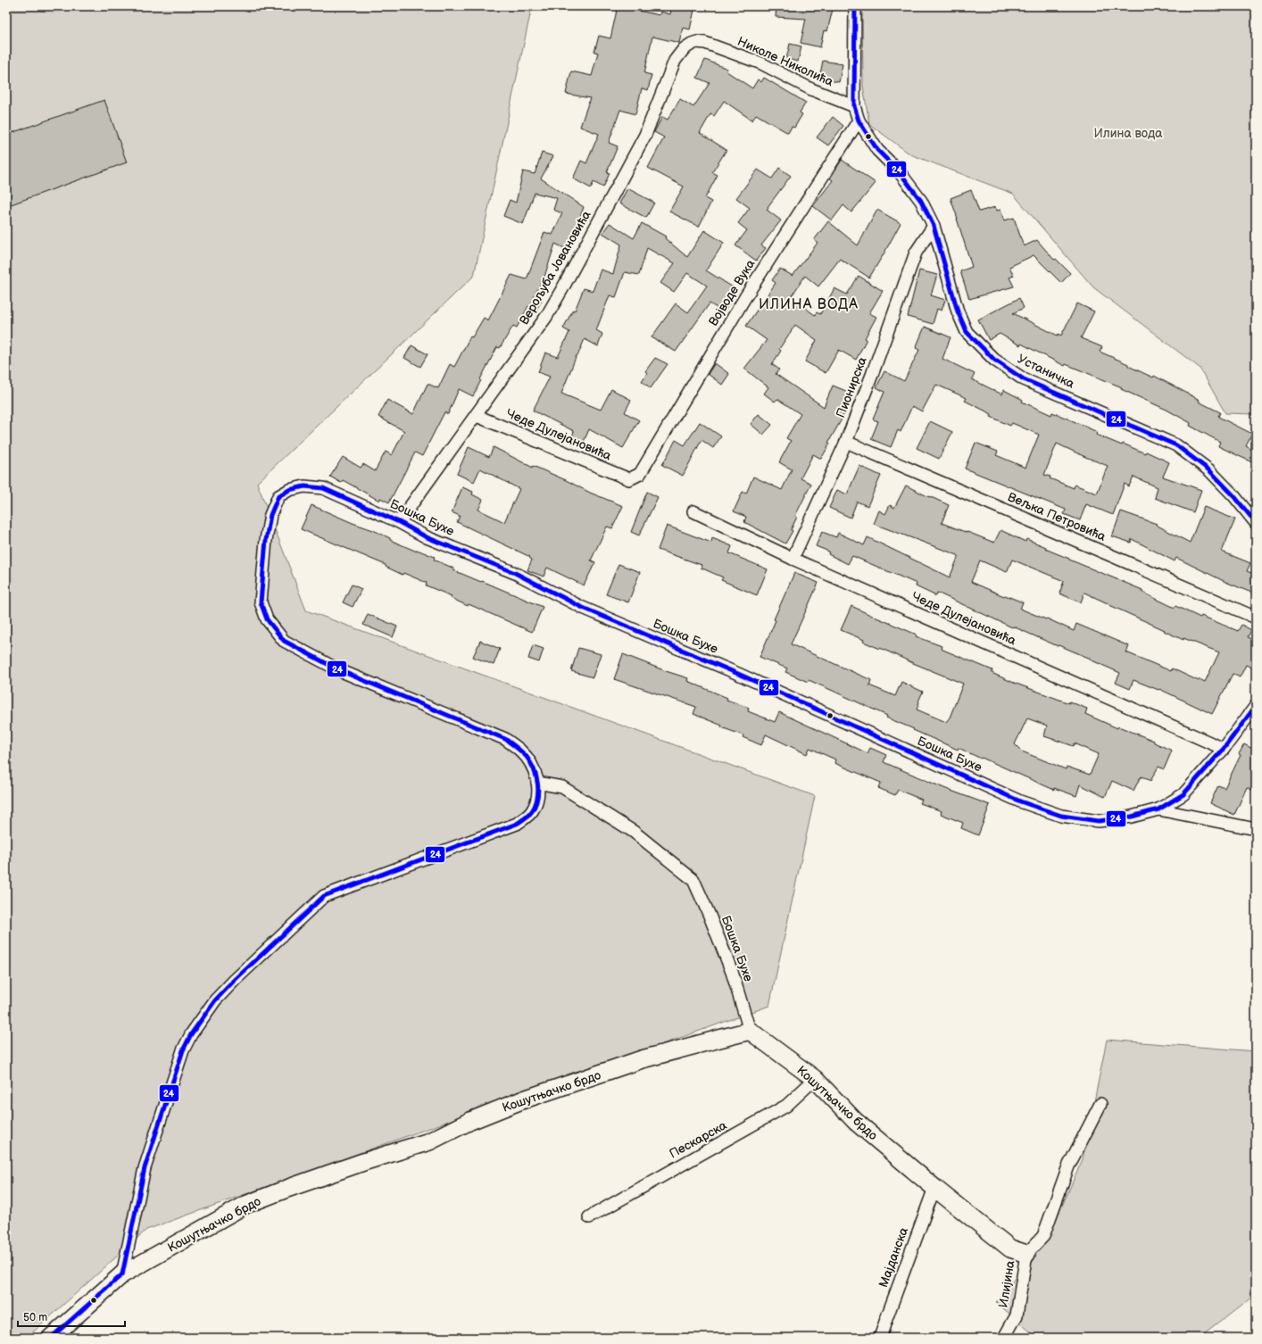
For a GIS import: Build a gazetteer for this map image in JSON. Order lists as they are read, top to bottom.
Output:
{
  "streets": {
    "street": [
      "Николе Николића",
      "Верољуба Јовановића",
      "Војводе Вука",
      "Устаничка",
      "Пионирска",
      "Чеде Дулејановића",
      "Вељка Петровића",
      "Бошка Бухе",
      "Кошутњачко брдо",
      "Пескарска",
      "Мајданска",
      "Илијина"
    ]
  },
  "crossings": [
    ["Николе Николића", "Верољуба Јовановића"],
    ["Николе Николића", "Устаничка"],
    ["Верољуба Јовановића", "Чеде Дулејановића"],
    ["Верољуба Јовановића", "Бошка Бухе"],
    ["Војводе Вука", "Устаничка"],
    ["Војводе Вука", "Чеде Дулејановића"],
    ["Устаничка", "Пионирска"],
    ["Пионирска", "Чеде Дулејановића"],
    ["Пионирска", "Вељка Петровића"],
    ["Чеде Дулејановића", "Бошка Бухе"],
    ["Бошка Бухе", "Кошутњачко брдо"],
    ["Кошутњачко брдо", "Пескарска"],
    ["Кошутњачко брдо", "Мајданска"],
    ["Кошутњачко брдо", "Илијина"]
  ],
  "districts": ["ИЛИНА ВОДА"],
  "parks": ["Илина вода"],
  "lines": ["transit line 24"],
  "scale_bar": "50 m"
}
